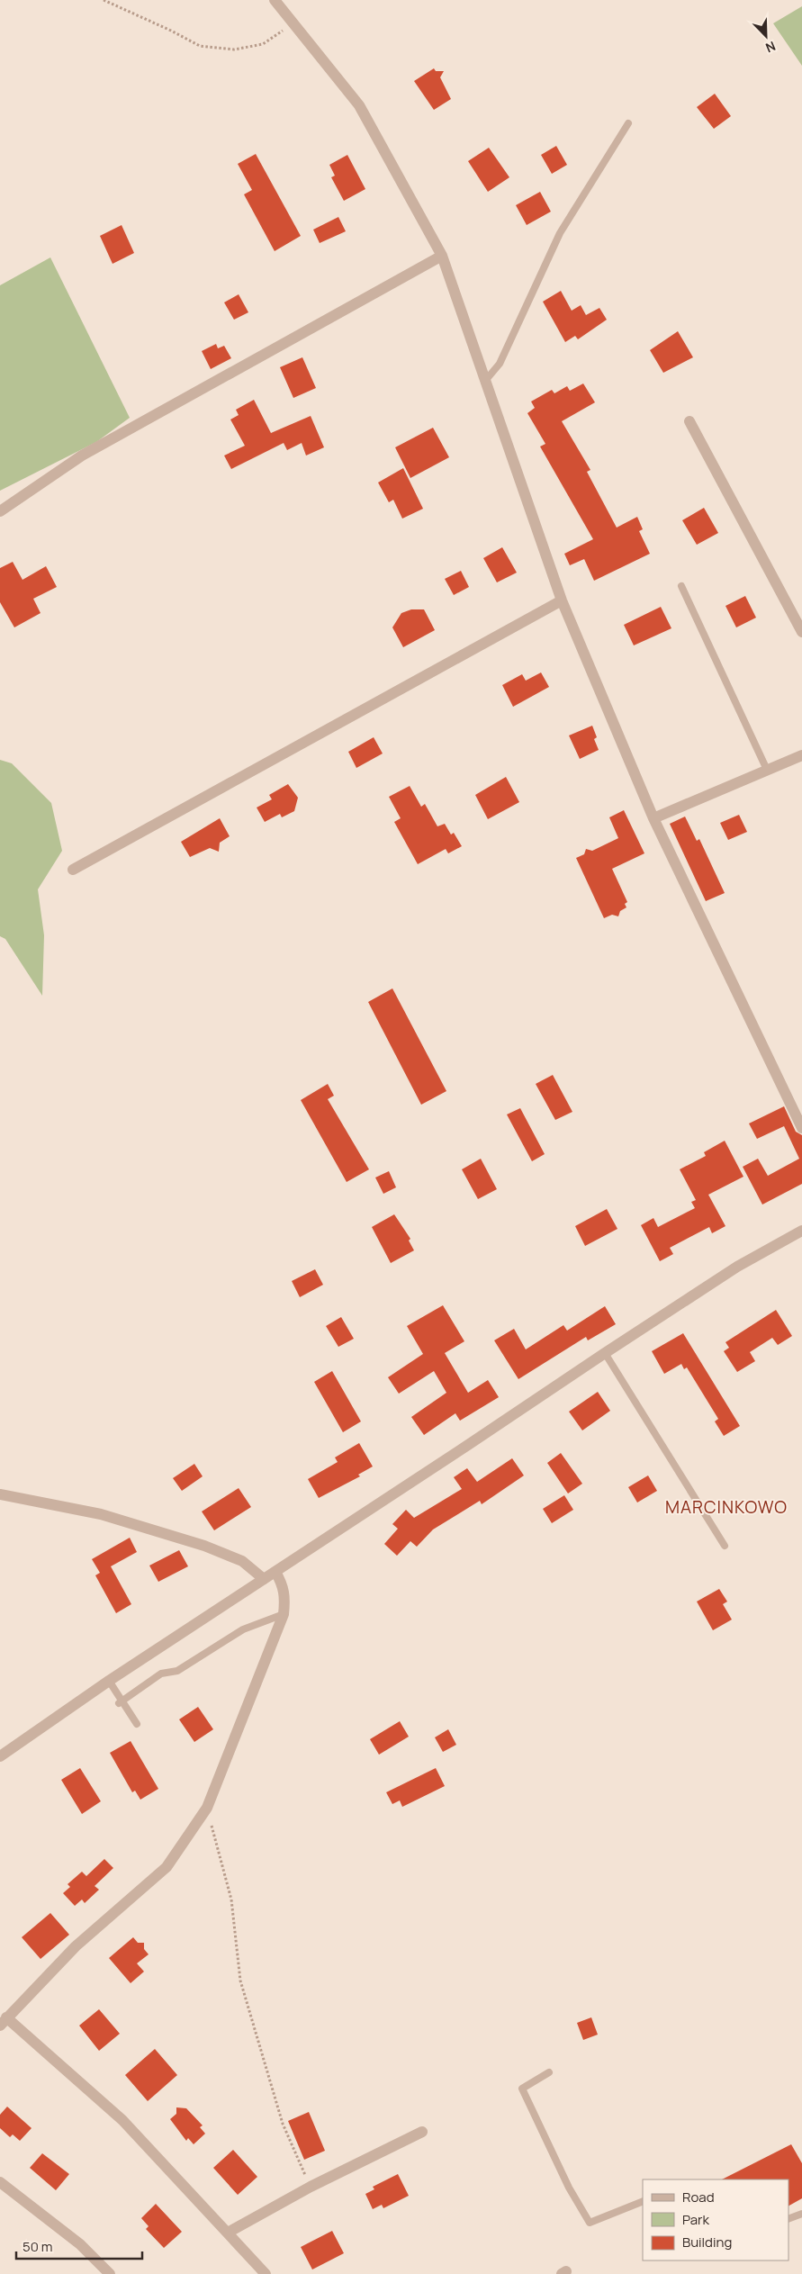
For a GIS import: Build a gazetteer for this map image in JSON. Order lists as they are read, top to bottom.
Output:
{
  "districts": ["MARCINKOWO"],
  "legend": ["Road", "Park", "Building"],
  "scale_bar": "50 m",
  "north": "bottom right"
}
